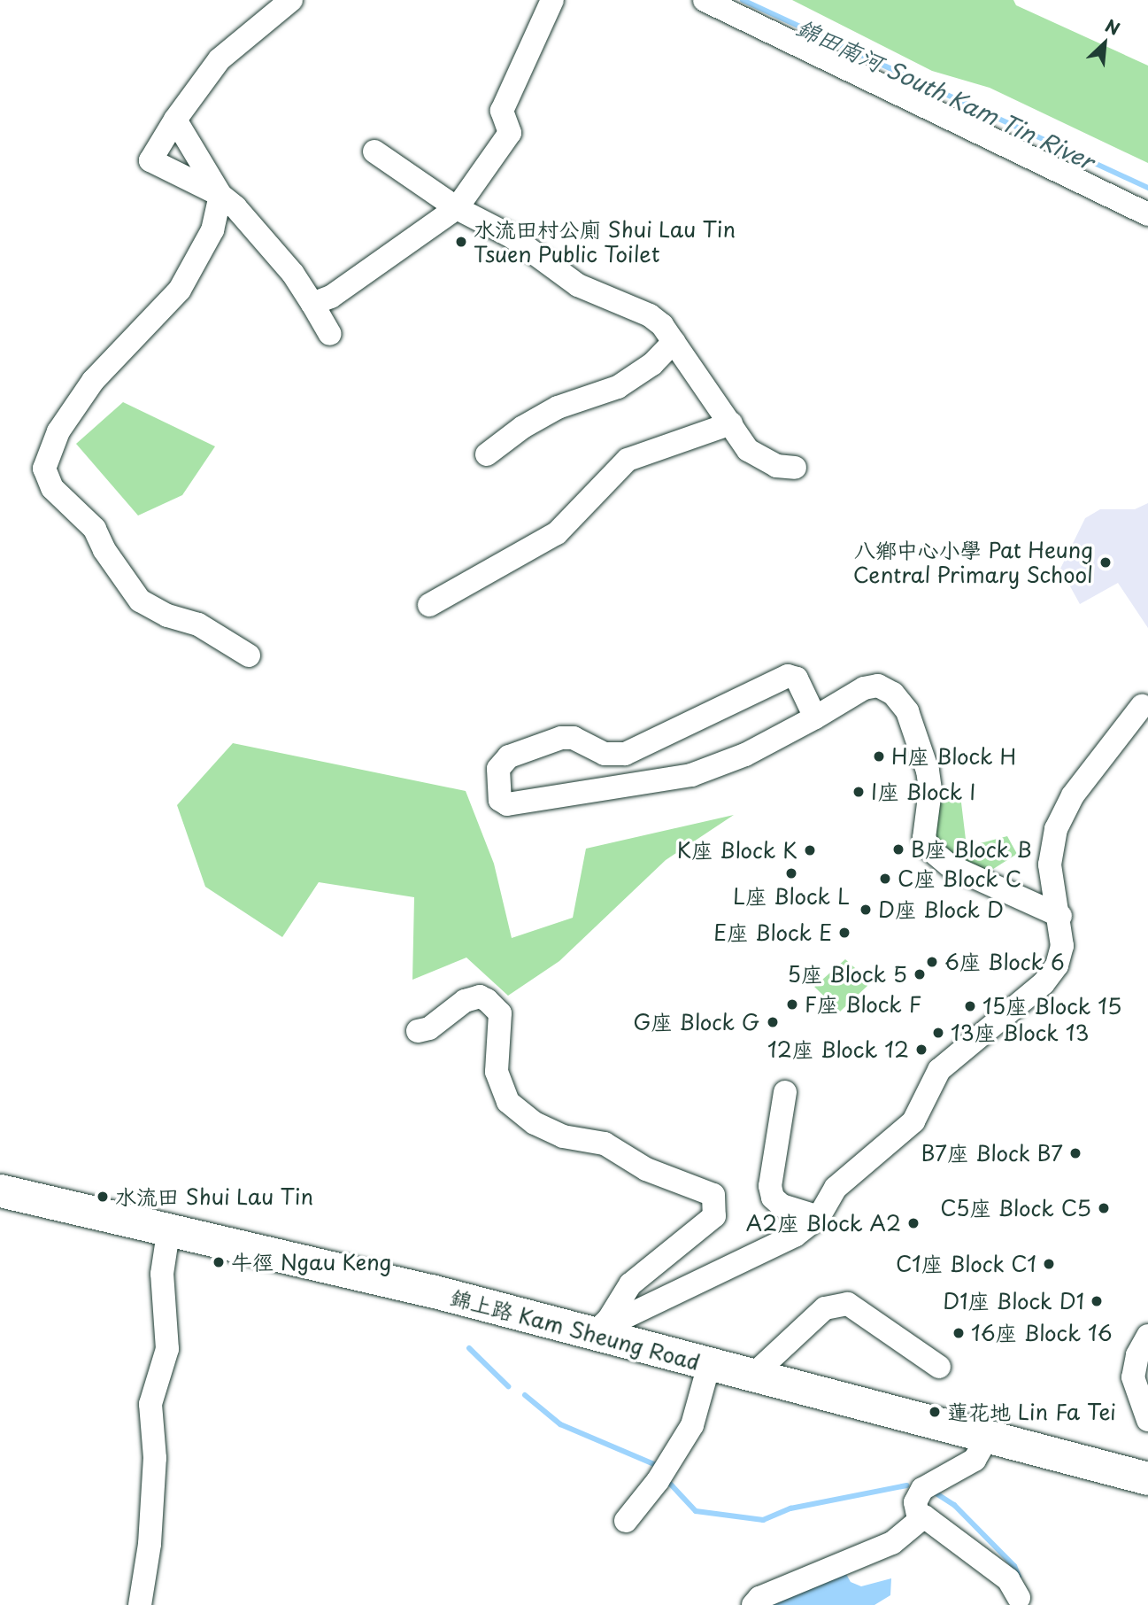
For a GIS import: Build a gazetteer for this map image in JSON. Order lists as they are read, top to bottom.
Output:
{
  "streets": {
    "main road": ["錦上路 Kam Sheung Road"]
  },
  "water": ["錦田南河 South Kam Tin River"],
  "places": [
    "水流田村公廁 Shui Lau Tin Tsuen Public Toilet",
    "八鄉中心小學 Pat Heung Central Primary School",
    "H座 Block H",
    "I座 Block I",
    "B座 Block B",
    "K座 Block K",
    "L座 Block L",
    "C座 Block C",
    "D座 Block D",
    "E座 Block E",
    "6座 Block 6",
    "5座 Block 5",
    "F座 Block F",
    "15座 Block 15",
    "G座 Block G",
    "13座 Block 13",
    "12座 Block 12",
    "B7座 Block B7",
    "水流田 Shui Lau Tin",
    "C5座 Block C5",
    "A2座 Block A2",
    "牛徑 Ngau Keng",
    "C1座 Block C1",
    "D1座 Block D1",
    "16座 Block 16",
    "蓮花地 Lin Fa Tei"
  ],
  "north": "top right"
}
